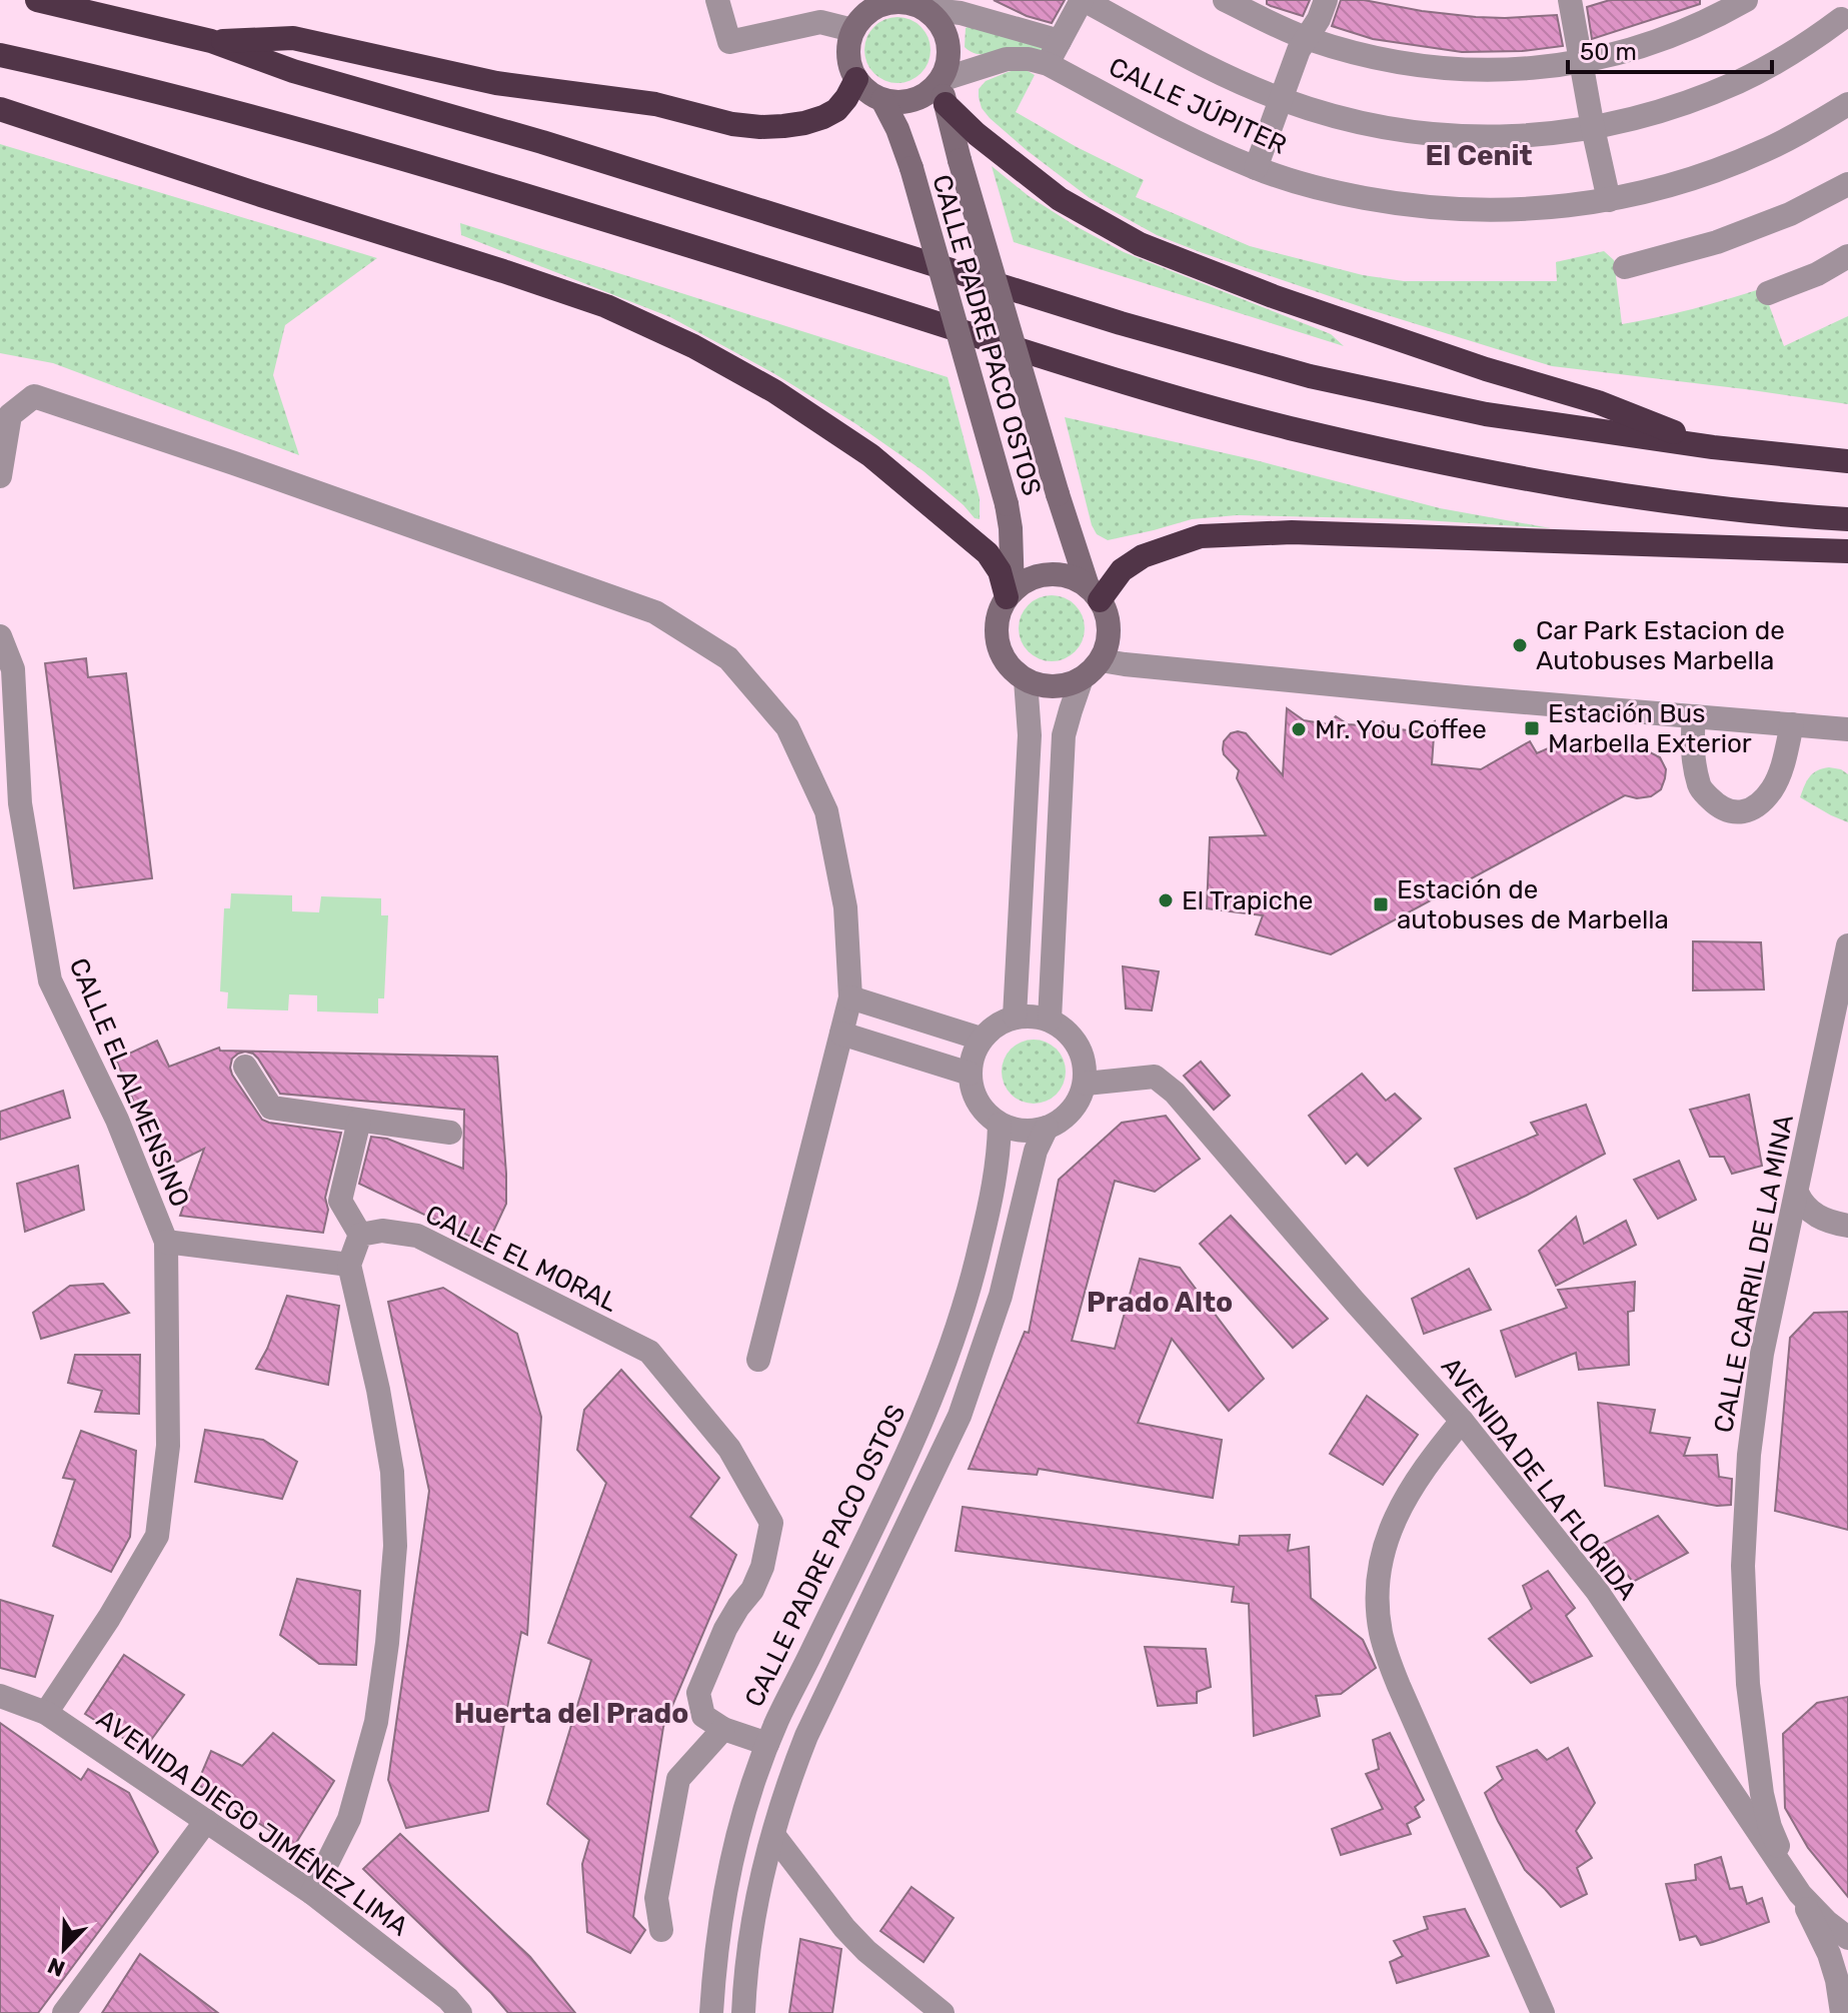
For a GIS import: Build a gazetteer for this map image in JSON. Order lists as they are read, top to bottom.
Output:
{
  "streets": {
    "main road": ["CALLE PADRE PACO OSTOS"],
    "street": [
      "CALLE JÚPITER",
      "CALLE EL ALMENSINO",
      "CALLE EL MORAL",
      "CALLE CARRIL DE LA MINA",
      "AVENIDA DE LA FLORIDA",
      "AVENIDA DIEGO JIMÉNEZ LIMA"
    ]
  },
  "crossings": [
    ["CALLE JÚPITER", "CALLE PADRE PACO OSTOS"],
    ["CALLE PADRE PACO OSTOS", "AVENIDA DE LA FLORIDA"],
    ["CALLE EL ALMENSINO", "AVENIDA DIEGO JIMÉNEZ LIMA"],
    ["CALLE CARRIL DE LA MINA", "AVENIDA DE LA FLORIDA"]
  ],
  "districts": ["El Cenit", "Prado Alto", "Huerta del Prado"],
  "places": {
    "other": ["Car Park Estacion de Autobuses Marbella", "Mr. You Coffee", "El Trapiche"],
    "transit": ["Estación Bus Marbella Exterior", "Estación de autobuses de Marbella"]
  },
  "scale_bar": "50 m",
  "north": "bottom left"
}
